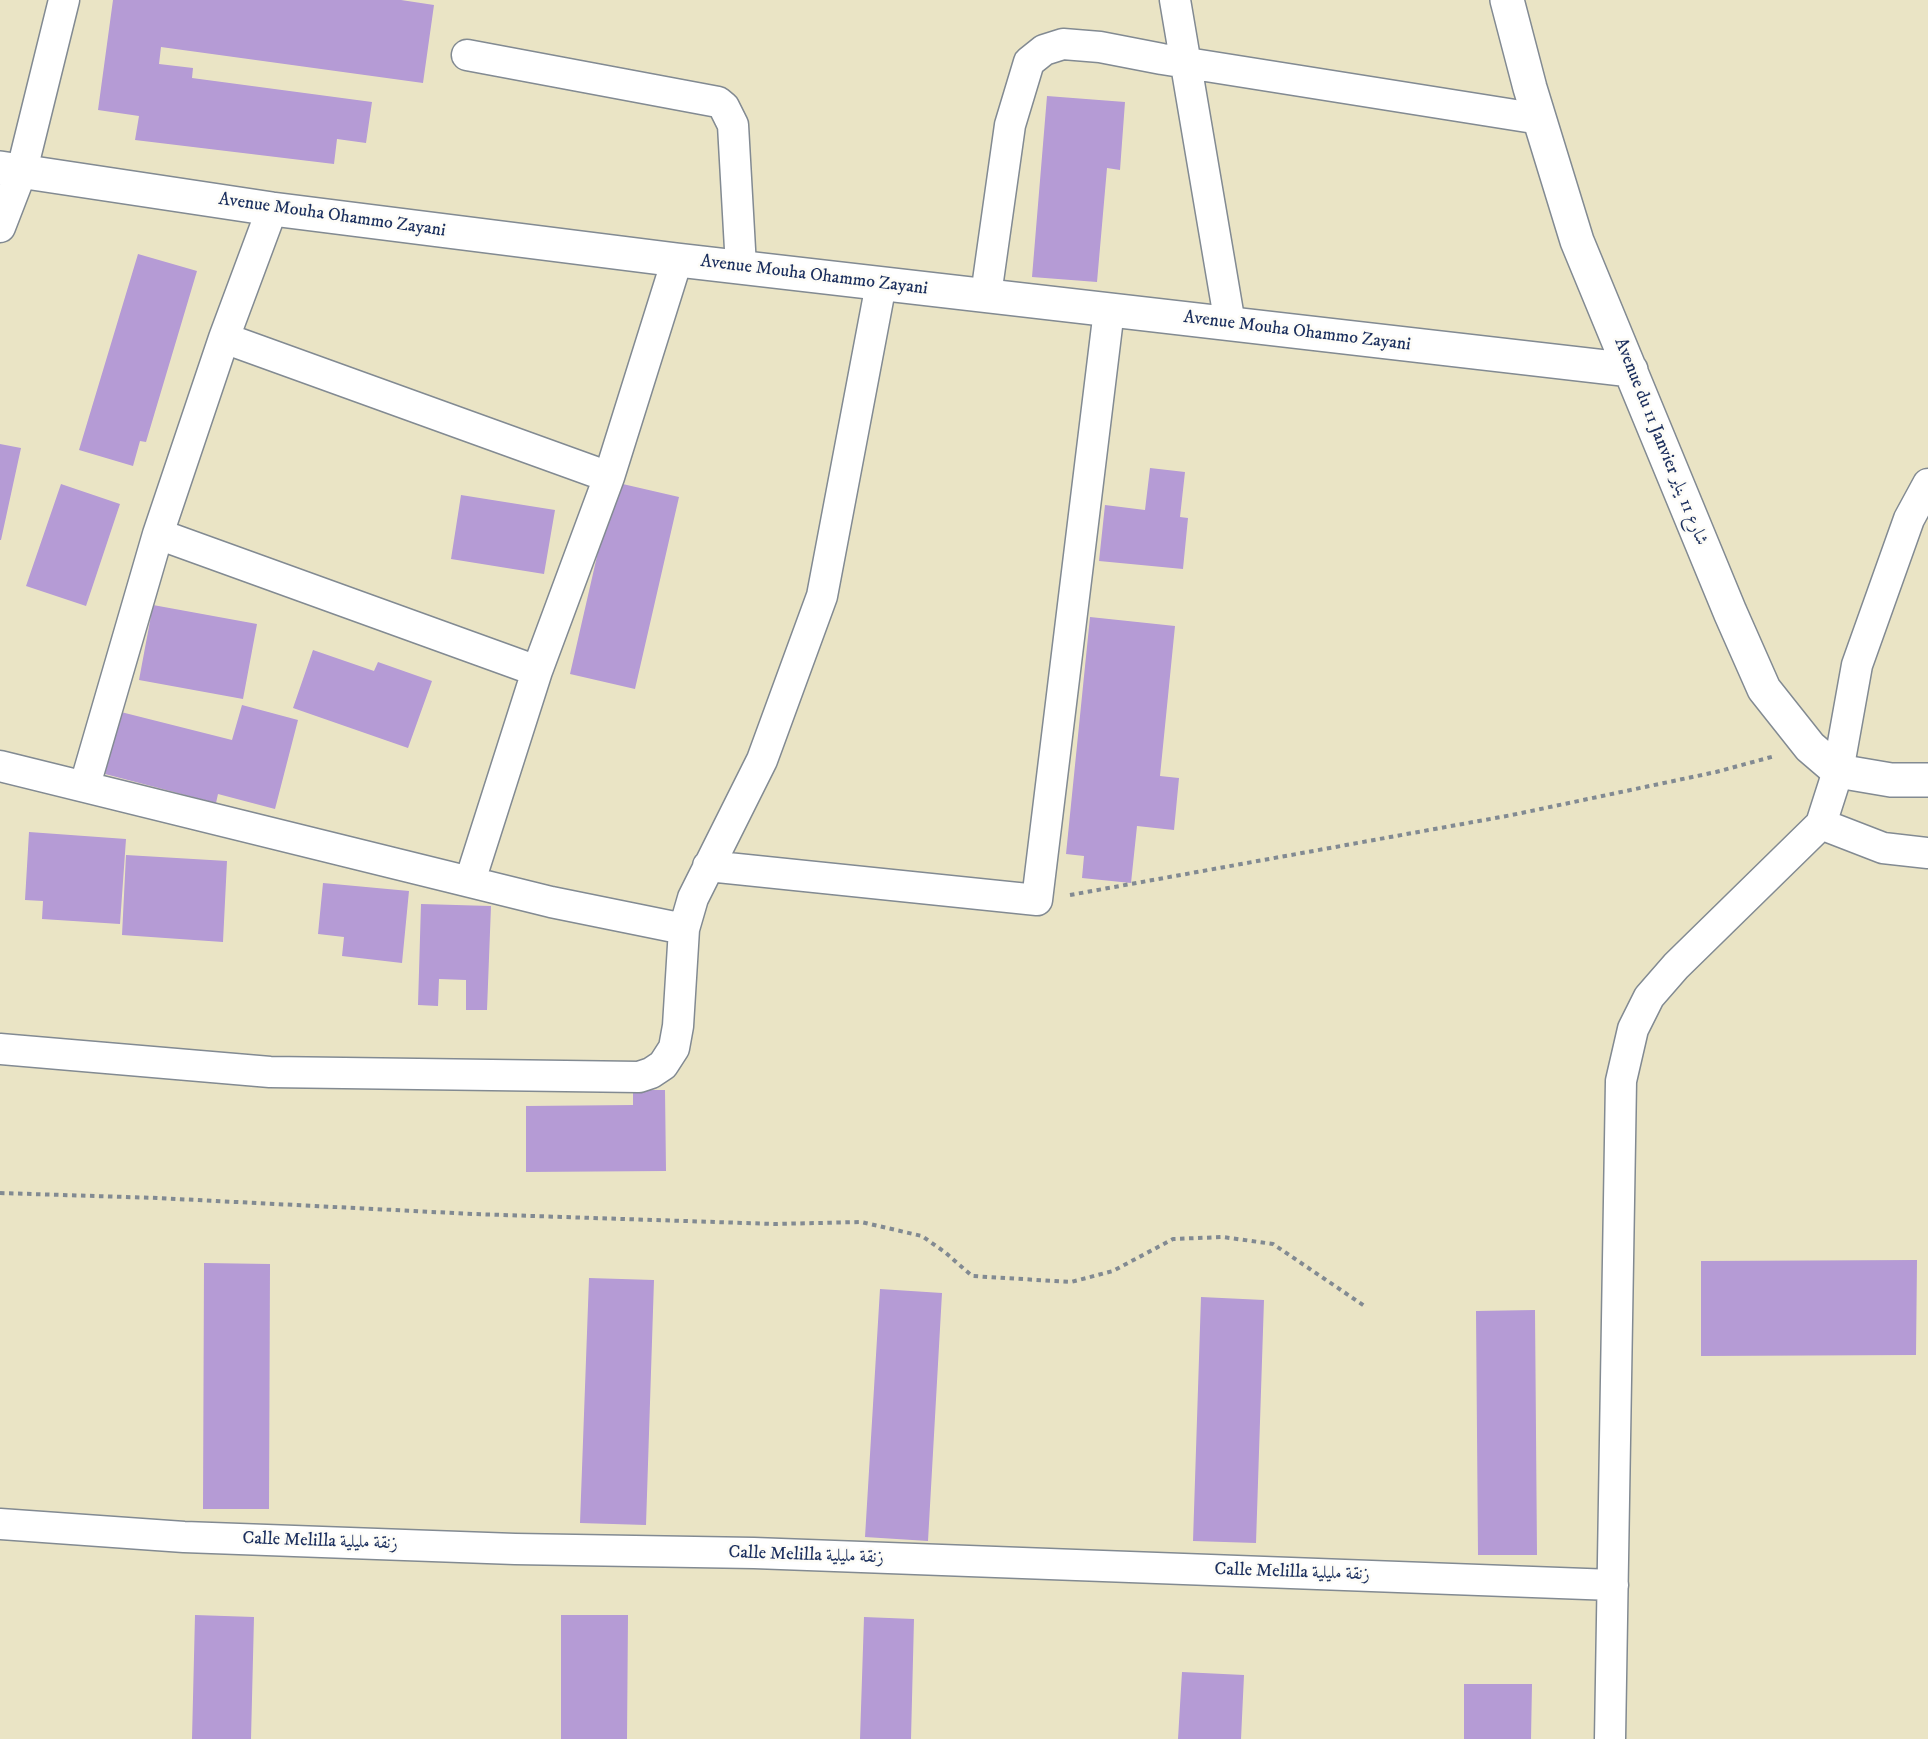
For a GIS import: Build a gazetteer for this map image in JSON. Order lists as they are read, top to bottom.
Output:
{
  "streets": {
    "street": ["Avenue Mouha Ohammo Zayani", "Avenue du 11 Janvier شارع 11 يناير", "Calle Melilla زنقة مليلية"]
  },
  "crossings": [
    ["Avenue Mouha Ohammo Zayani", "Avenue du 11 Janvier شارع 11 يناير"]
  ]
}
